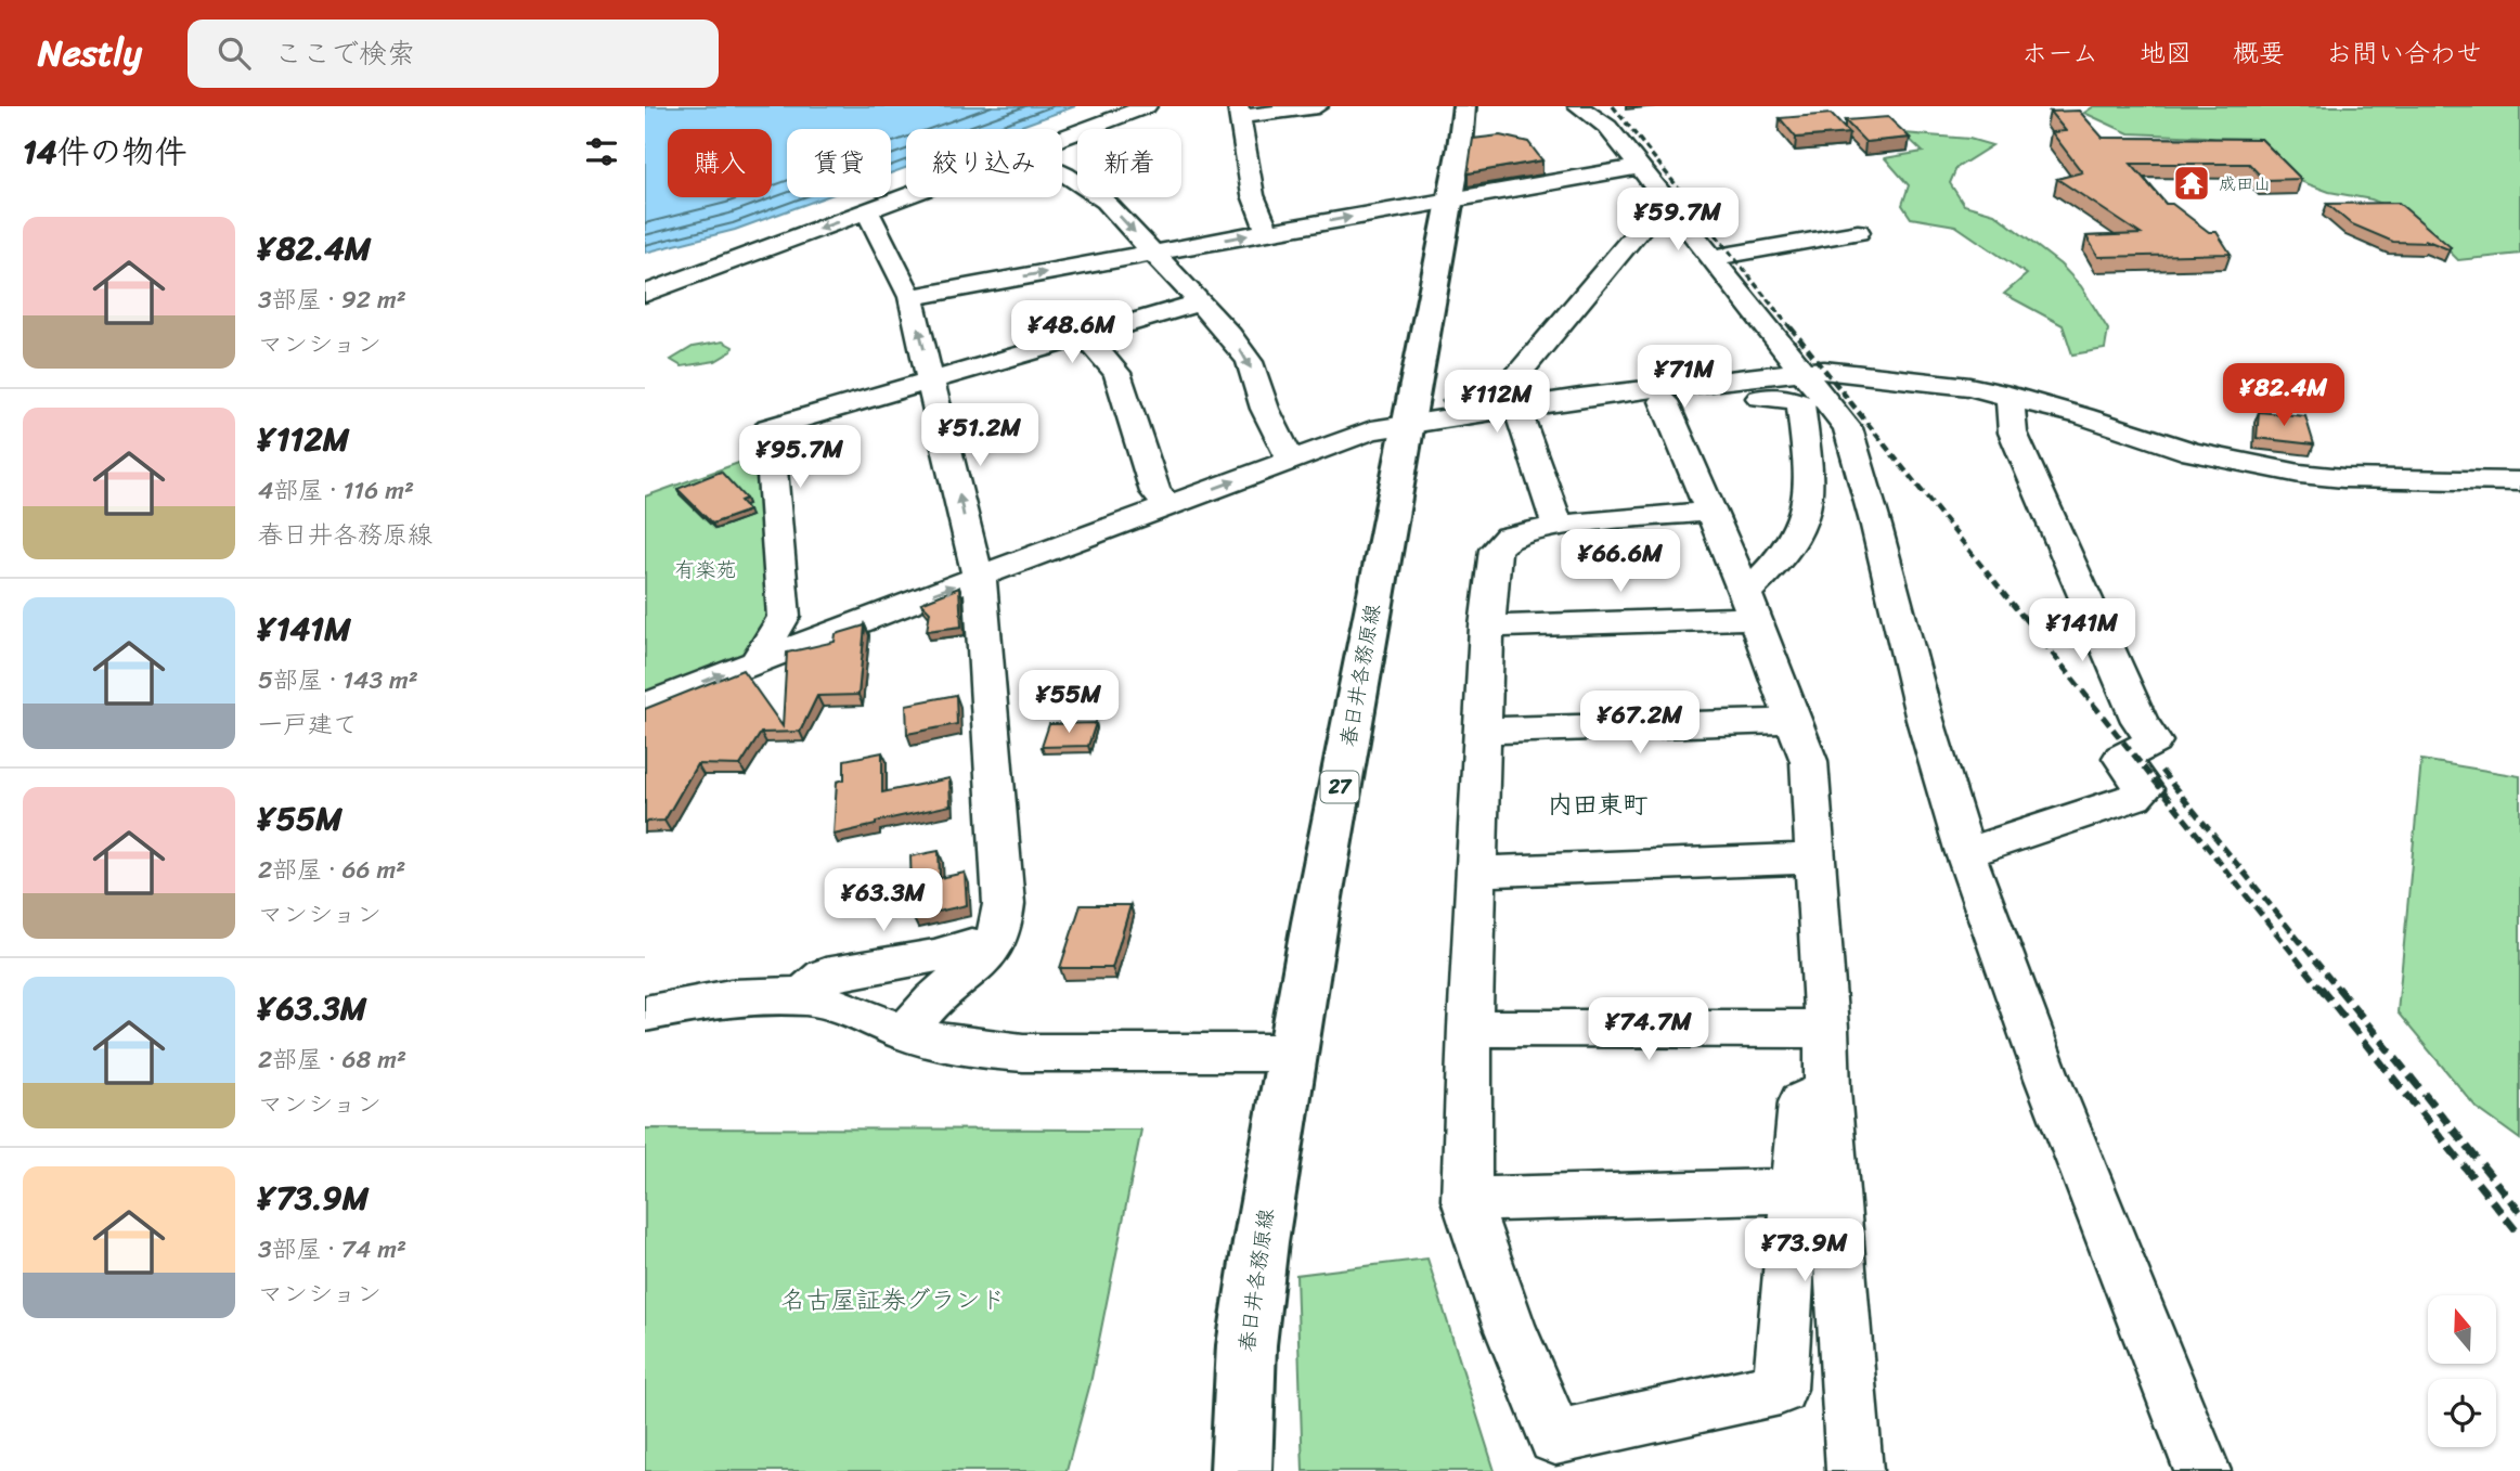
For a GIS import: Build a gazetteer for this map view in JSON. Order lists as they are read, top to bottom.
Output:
{
  "streets": {
    "main road": ["春日井各務原線", "27"]
  },
  "districts": ["内田東町"],
  "parks": ["有楽苑", "名古屋証券グランド"],
  "places": {
    "temple": ["成田山"]
  },
  "north": "top",
  "page": {
    "header": "Nestly",
    "search": "ここで検索",
    "nav": [
      "ホーム",
      "地図",
      "概要",
      "お問い合わせ"
    ],
    "heading": "14件の物件",
    "chip": [
      "購入",
      "賃貸",
      "絞り込み",
      "新着"
    ],
    "price": [
      "¥59.7M",
      "¥48.6M",
      "¥71M",
      "¥82.4M",
      "¥112M",
      "¥51.2M",
      "¥95.7M",
      "¥66.6M",
      "¥141M",
      "¥55M",
      "¥67.2M",
      "¥63.3M",
      "¥74.7M",
      "¥73.9M"
    ],
    "list": [
      {
        "name": "¥82.4M",
        "note": "3部屋 · 92 m² · マンション"
      },
      {
        "name": "¥112M",
        "note": "4部屋 · 116 m² · 春日井各務原線"
      },
      {
        "name": "¥141M",
        "note": "5部屋 · 143 m² · 一戸建て"
      },
      {
        "name": "¥55M",
        "note": "2部屋 · 66 m² · マンション"
      },
      {
        "name": "¥63.3M",
        "note": "2部屋 · 68 m² · マンション"
      },
      {
        "name": "¥73.9M",
        "note": "3部屋 · 74 m² · マンション"
      }
    ]
  }
}
